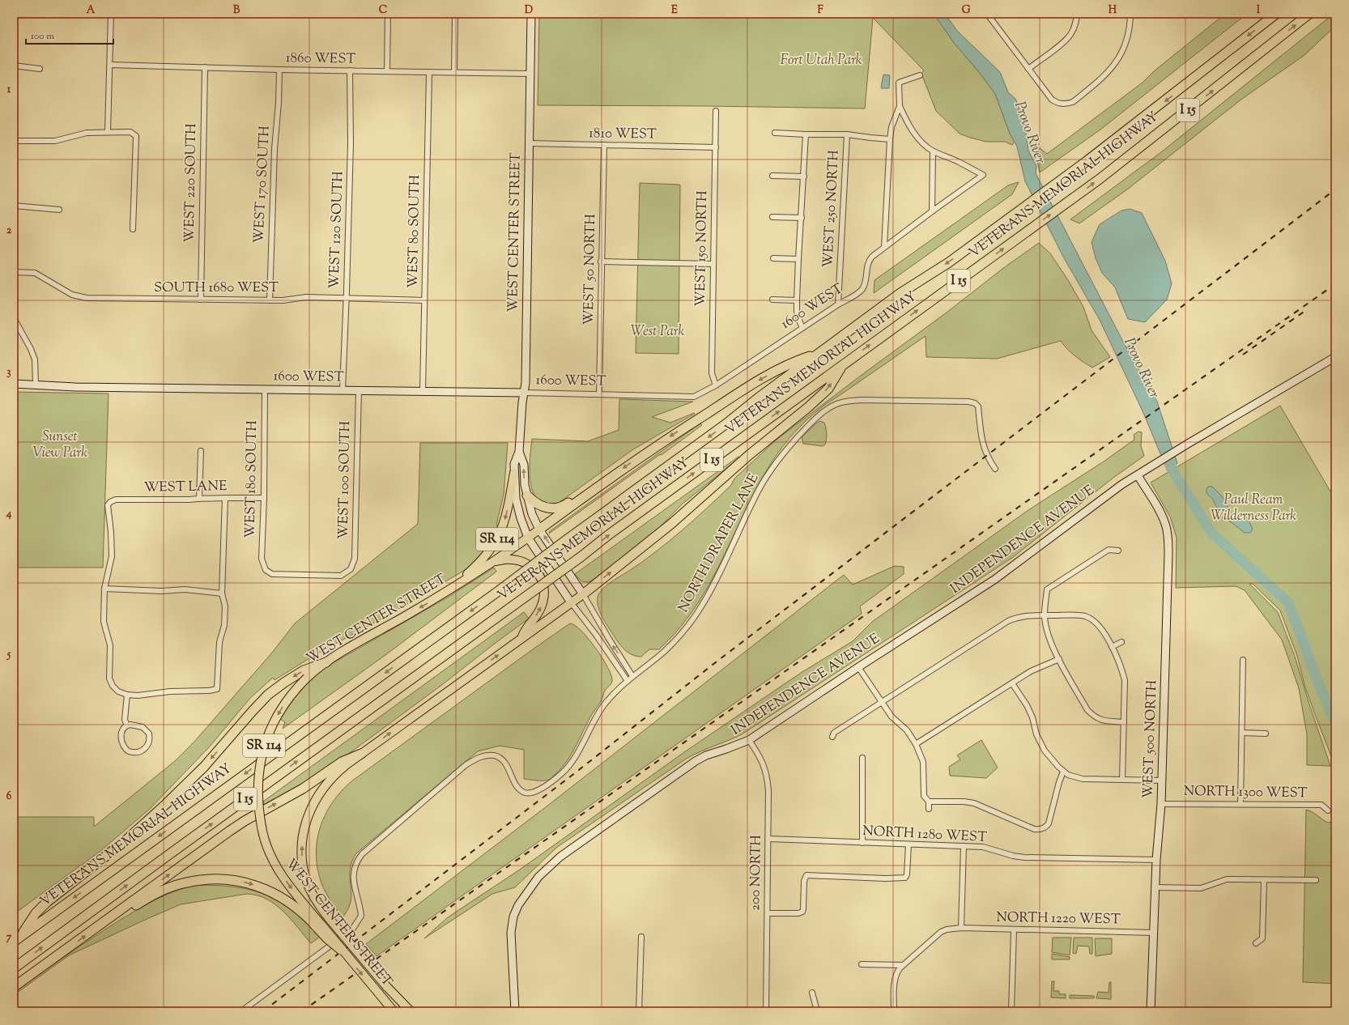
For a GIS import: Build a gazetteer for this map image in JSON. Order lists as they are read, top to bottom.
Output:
{
  "streets": {
    "highway": ["I 15", "VETERANS MEMORIAL HIGHWAY"],
    "main road": ["WEST CENTER STREET", "SR 114"],
    "street": [
      "1860 WEST",
      "1810 WEST",
      "WEST 220 SOUTH",
      "WEST 170 SOUTH",
      "WEST 250 NORTH",
      "WEST 120 SOUTH",
      "WEST 80 SOUTH",
      "WEST 150 NORTH",
      "WEST 50 NORTH",
      "SOUTH 1680 WEST",
      "1600 WEST",
      "WEST 180 SOUTH",
      "WEST 100 SOUTH",
      "WEST LANE",
      "INDEPENDENCE AVENUE",
      "NORTH DRAPER LANE",
      "WEST 500 NORTH",
      "NORTH 1300 WEST",
      "NORTH 1280 WEST",
      "200 NORTH",
      "NORTH 1220 WEST"
    ]
  },
  "crossings": [
    ["1860 WEST", "WEST 220 SOUTH"],
    ["1860 WEST", "WEST 170 SOUTH"],
    ["1860 WEST", "WEST 120 SOUTH"],
    ["1860 WEST", "WEST 80 SOUTH"],
    ["1860 WEST", "WEST CENTER STREET"],
    ["1810 WEST", "WEST CENTER STREET"],
    ["1810 WEST", "WEST 150 NORTH"],
    ["1810 WEST", "WEST 50 NORTH"],
    ["WEST 220 SOUTH", "SOUTH 1680 WEST"],
    ["WEST 170 SOUTH", "SOUTH 1680 WEST"],
    ["WEST 250 NORTH", "1600 WEST"],
    ["WEST 120 SOUTH", "SOUTH 1680 WEST"],
    ["WEST 120 SOUTH", "1600 WEST"],
    ["WEST 80 SOUTH", "SOUTH 1680 WEST"],
    ["WEST 80 SOUTH", "1600 WEST"],
    ["WEST CENTER STREET", "1600 WEST"],
    ["WEST CENTER STREET", "SR 114"],
    ["WEST CENTER STREET", "NORTH DRAPER LANE"],
    ["WEST 150 NORTH", "1600 WEST"],
    ["WEST 50 NORTH", "1600 WEST"],
    ["1600 WEST", "WEST 180 SOUTH"],
    ["1600 WEST", "WEST 100 SOUTH"],
    ["WEST 180 SOUTH", "WEST 100 SOUTH"],
    ["WEST 180 SOUTH", "WEST LANE"],
    ["INDEPENDENCE AVENUE", "WEST 500 NORTH"],
    ["INDEPENDENCE AVENUE", "200 NORTH"],
    ["WEST 500 NORTH", "NORTH 1300 WEST"],
    ["WEST 500 NORTH", "NORTH 1280 WEST"],
    ["WEST 500 NORTH", "NORTH 1220 WEST"],
    ["NORTH 1280 WEST", "200 NORTH"]
  ],
  "water": ["Provo River"],
  "parks": [
    "Fort Utah Park",
    "West Park",
    "Sunset View Park",
    "Paul Ream Wilderness Park"
  ],
  "scale_bar": "100 m",
  "grid": {
    "columns": [
      "A",
      "B",
      "C",
      "D",
      "E",
      "F",
      "G",
      "H",
      "I"
    ],
    "rows": [
      "1",
      "2",
      "3",
      "4",
      "5",
      "6",
      "7"
    ]
  }
}
